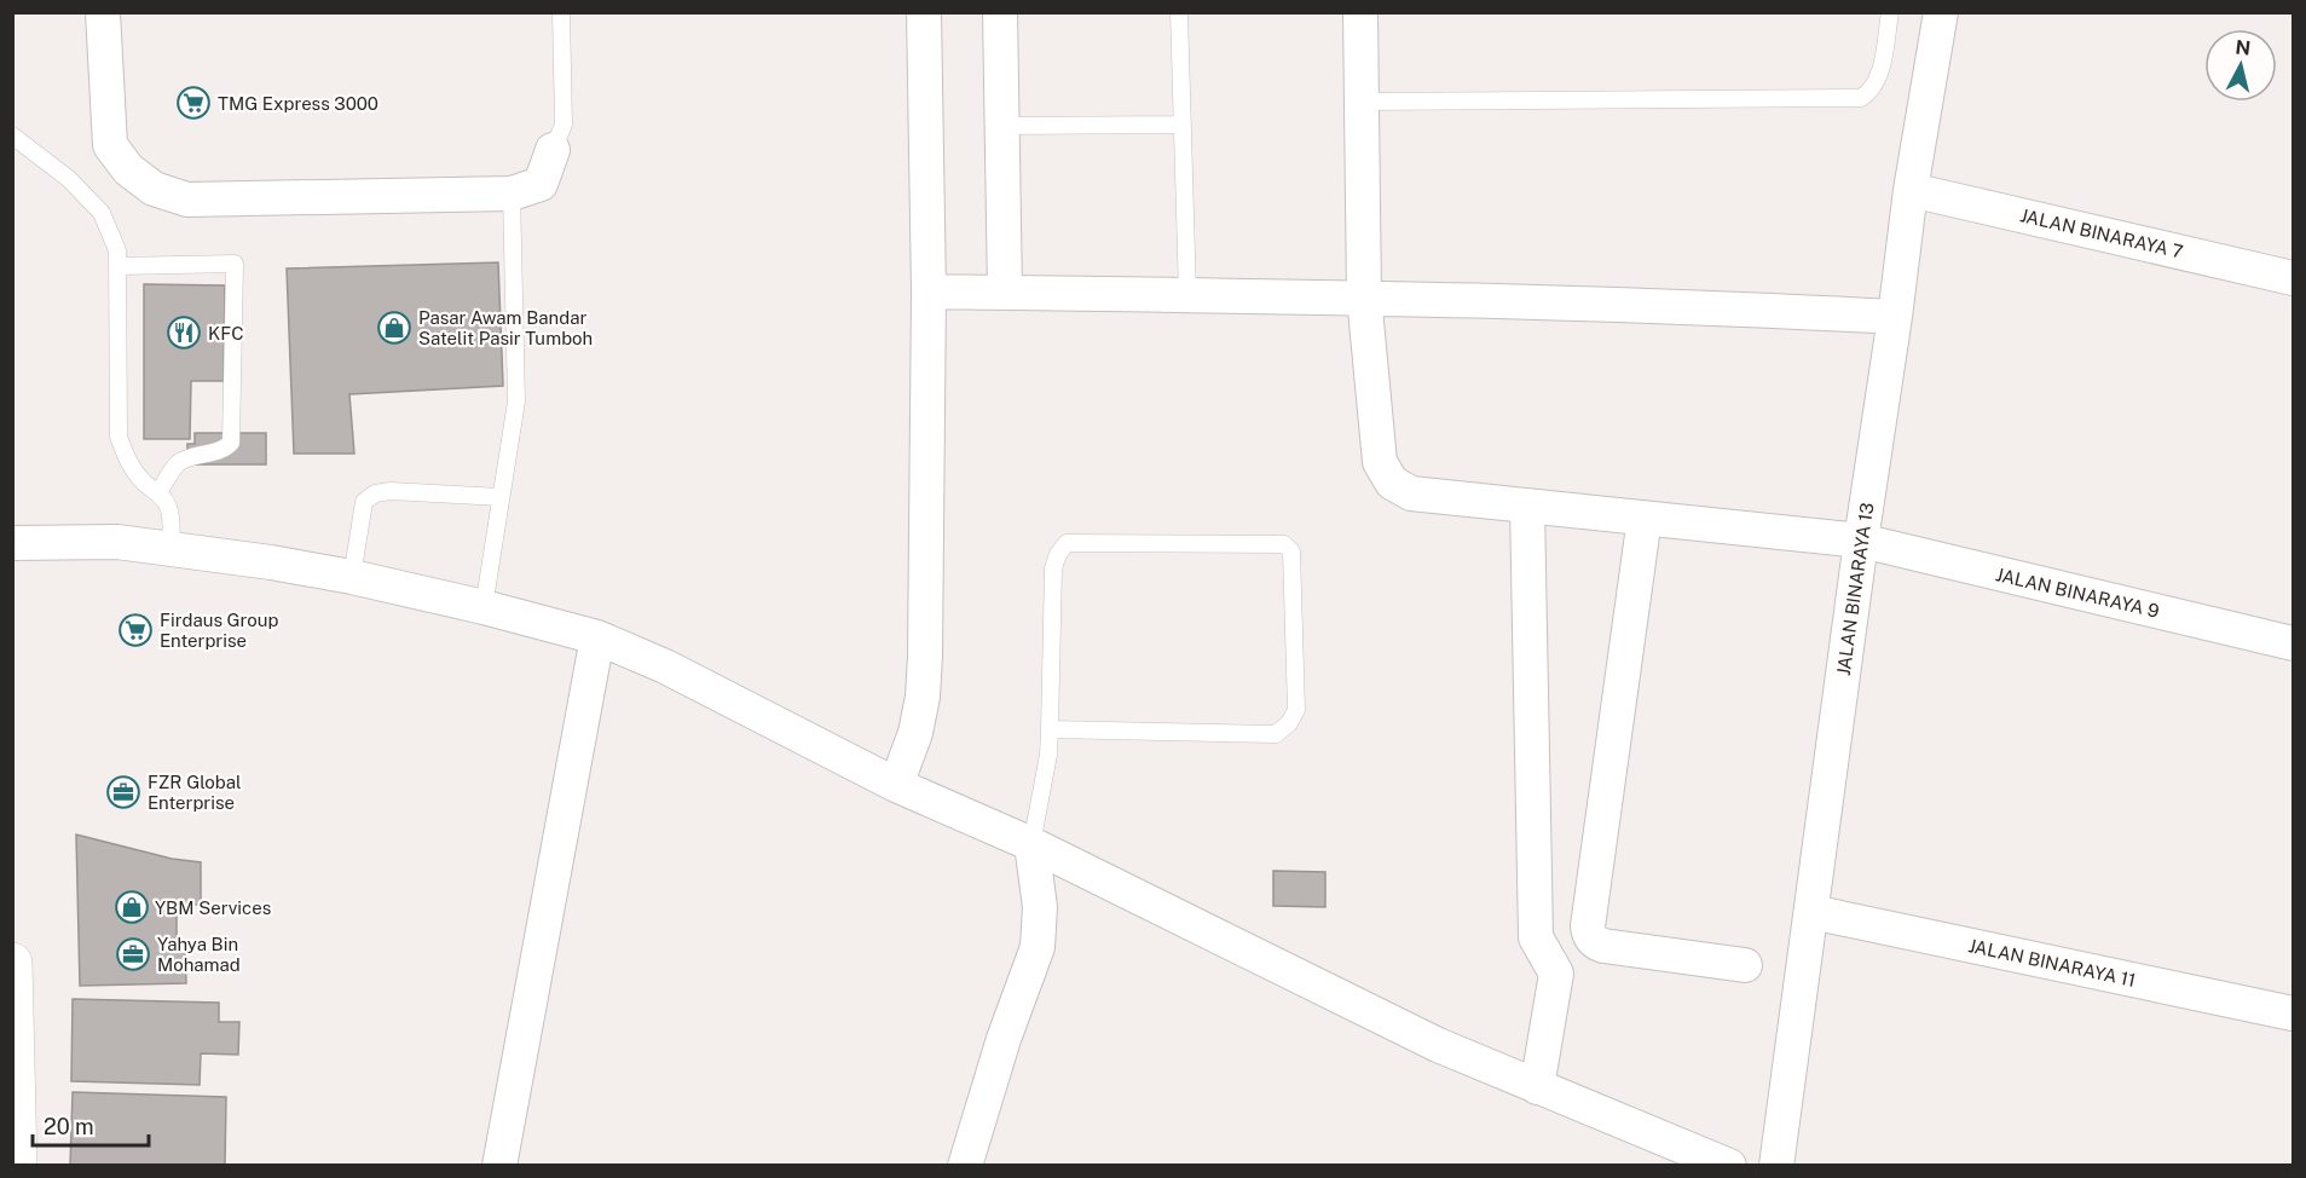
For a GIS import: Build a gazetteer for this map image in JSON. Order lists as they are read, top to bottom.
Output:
{
  "streets": {
    "street": [
      "JALAN BINARAYA 7",
      "JALAN BINARAYA 13",
      "JALAN BINARAYA 9",
      "JALAN BINARAYA 11"
    ]
  },
  "crossings": [
    ["JALAN BINARAYA 7", "JALAN BINARAYA 13"],
    ["JALAN BINARAYA 13", "JALAN BINARAYA 9"],
    ["JALAN BINARAYA 13", "JALAN BINARAYA 11"]
  ],
  "places": {
    "supermarket": ["TMG Express 3000", "Firdaus Group Enterprise"],
    "shop": ["Pasar Awam Bandar Satelit Pasir Tumboh", "YBM Services"],
    "restaurant": ["KFC"],
    "office": ["FZR Global Enterprise", "Yahya Bin Mohamad"]
  },
  "scale_bar": "20 m",
  "north": "top"
}
